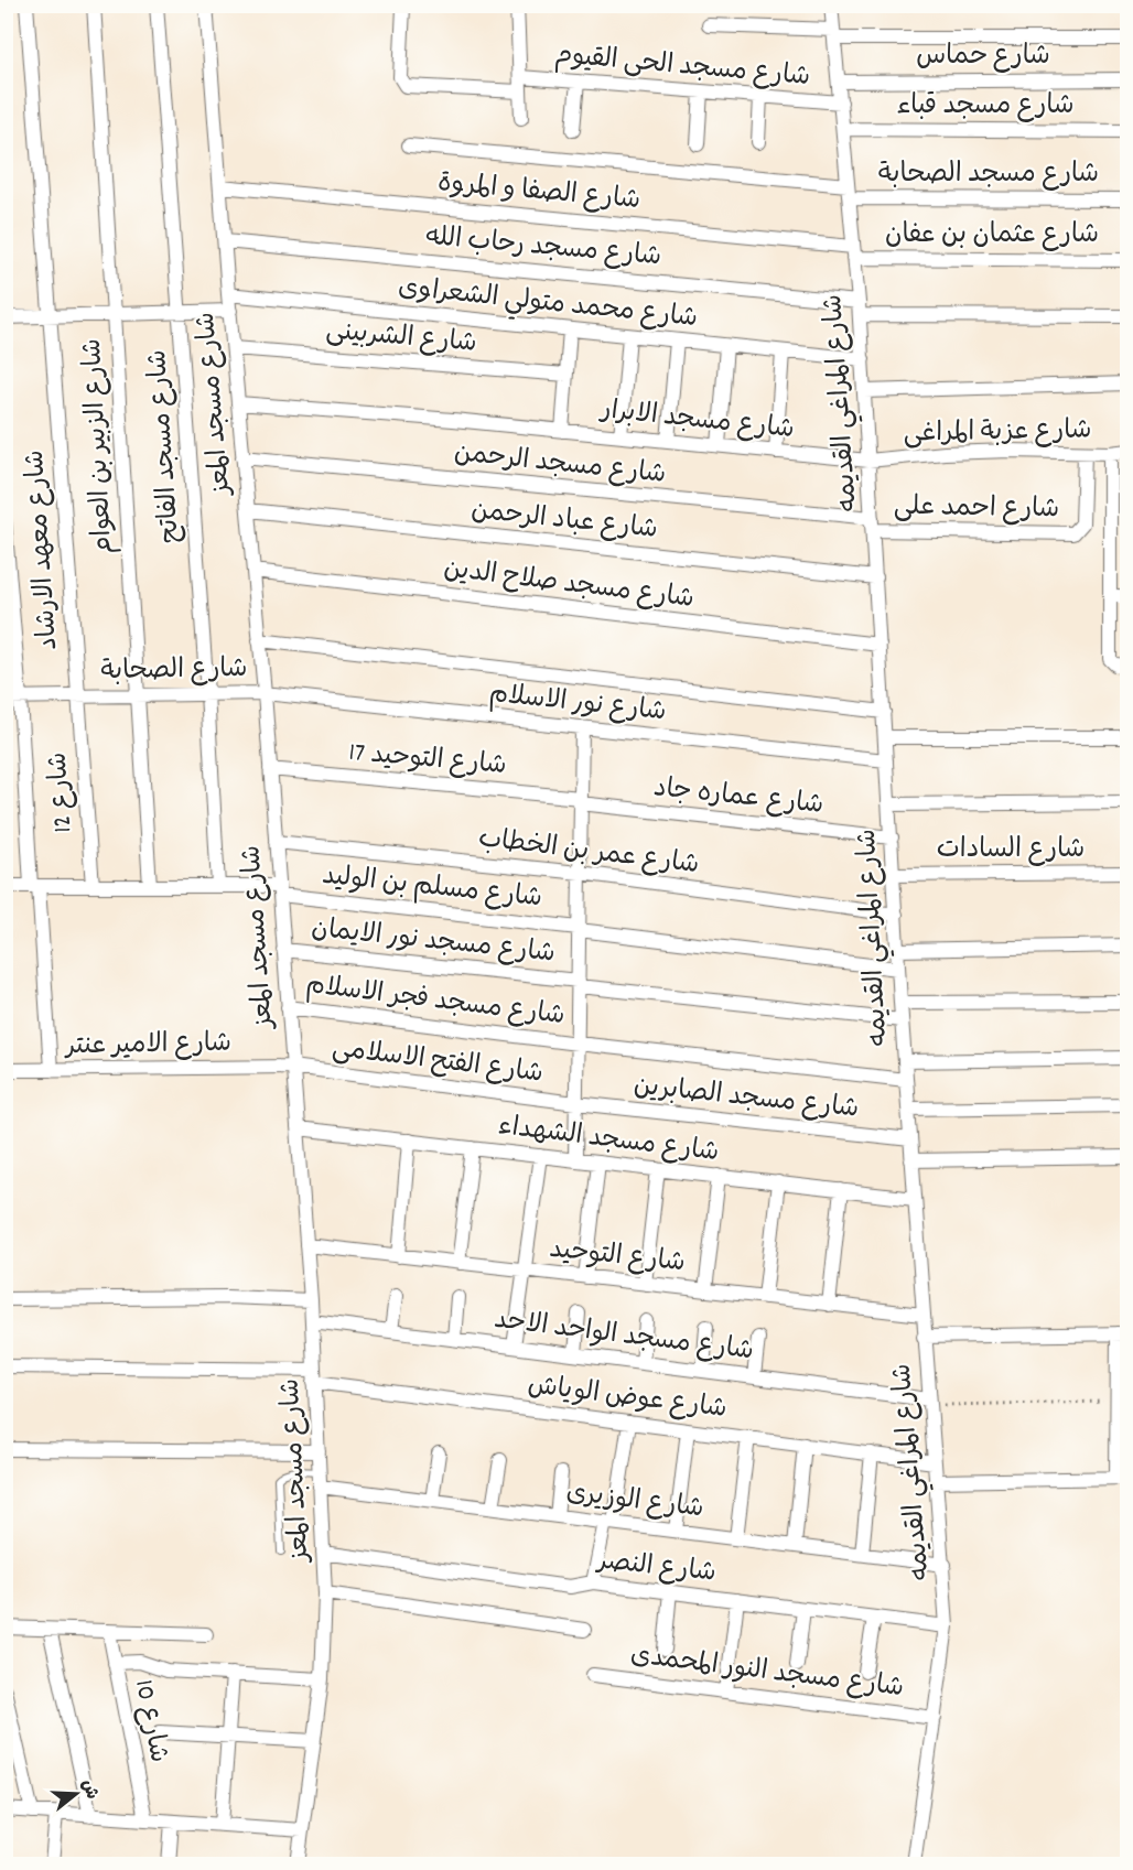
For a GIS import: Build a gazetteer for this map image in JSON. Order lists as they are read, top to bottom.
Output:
{
  "streets": {
    "street": [
      "شارع حماس",
      "شارع مسجد الحى القيوم",
      "شارع مسجد قباء",
      "شارع مسجد الصحابة",
      "شارع الصفا و المروة",
      "شارع عثمان بن عفان",
      "شارع مسجد رحاب الله",
      "شارع محمد متولي الشعراوى",
      "شارع الشربينى",
      "شارع مسجد المعز",
      "شارع المراغي القديمه",
      "شارع مسجد الابرار",
      "شارع عزبة المراغى",
      "شارع الزبير بن العوام",
      "شارع مسجد الفاتح",
      "شارع مسجد الرحمن",
      "شارع احمد على",
      "شارع عباد الرحمن",
      "شارع معهد الارشاد",
      "شارع مسجد صلاح الدين",
      "شارع الصحابة",
      "شارع نور الاسلام",
      "شارع التوحيد 17",
      "شارع 12",
      "شارع عماره جاد",
      "شارع السادات",
      "شارع عمر بن الخطاب",
      "شارع مسلم بن الوليد",
      "شارع مسجد نور الايمان",
      "شارع مسجد فجر الاسلام",
      "شارع الامير عنتر",
      "شارع الفتح الاسلامى",
      "شارع مسجد الصابرين",
      "شارع مسجد الشهداء",
      "شارع التوحيد",
      "شارع مسجد الواحد الاحد",
      "شارع عوض الوياش",
      "شارع الوزيرى",
      "شارع النصر",
      "شارع مسجد النور المحمدى",
      "شارع 10"
    ]
  },
  "crossings": [
    ["شارع حماس", "شارع المراغي القديمه"],
    ["شارع مسجد الحى القيوم", "شارع المراغي القديمه"],
    ["شارع مسجد قباء", "شارع المراغي القديمه"],
    ["شارع مسجد الصحابة", "شارع المراغي القديمه"],
    ["شارع الصفا و المروة", "شارع عثمان بن عفان"],
    ["شارع الصفا و المروة", "شارع مسجد المعز"],
    ["شارع الصفا و المروة", "شارع المراغي القديمه"],
    ["شارع عثمان بن عفان", "شارع المراغي القديمه"],
    ["شارع مسجد رحاب الله", "شارع مسجد المعز"],
    ["شارع مسجد رحاب الله", "شارع المراغي القديمه"],
    ["شارع محمد متولي الشعراوى", "شارع مسجد المعز"],
    ["شارع محمد متولي الشعراوى", "شارع المراغي القديمه"],
    ["شارع الشربينى", "شارع مسجد المعز"],
    ["شارع مسجد المعز", "شارع مسجد الابرار"],
    ["شارع مسجد المعز", "شارع مسجد الرحمن"],
    ["شارع مسجد المعز", "شارع عباد الرحمن"],
    ["شارع مسجد المعز", "شارع مسجد صلاح الدين"],
    ["شارع مسجد المعز", "شارع الصحابة"],
    ["شارع مسجد المعز", "شارع نور الاسلام"],
    ["شارع مسجد المعز", "شارع التوحيد 17"],
    ["شارع مسجد المعز", "شارع عمر بن الخطاب"],
    ["شارع مسجد المعز", "شارع مسلم بن الوليد"],
    ["شارع مسجد المعز", "شارع مسجد نور الايمان"],
    ["شارع مسجد المعز", "شارع مسجد فجر الاسلام"],
    ["شارع مسجد المعز", "شارع الامير عنتر"],
    ["شارع مسجد المعز", "شارع الفتح الاسلامى"],
    ["شارع مسجد المعز", "شارع مسجد الشهداء"],
    ["شارع مسجد المعز", "شارع التوحيد"],
    ["شارع مسجد المعز", "شارع مسجد الواحد الاحد"],
    ["شارع مسجد المعز", "شارع عوض الوياش"],
    ["شارع مسجد المعز", "شارع الوزيرى"],
    ["شارع مسجد المعز", "شارع النصر"],
    ["شارع المراغي القديمه", "شارع مسجد الابرار"],
    ["شارع المراغي القديمه", "شارع عزبة المراغى"],
    ["شارع المراغي القديمه", "شارع مسجد الرحمن"],
    ["شارع المراغي القديمه", "شارع احمد على"],
    ["شارع المراغي القديمه", "شارع عباد الرحمن"],
    ["شارع المراغي القديمه", "شارع مسجد صلاح الدين"],
    ["شارع المراغي القديمه", "شارع نور الاسلام"],
    ["شارع المراغي القديمه", "شارع عماره جاد"],
    ["شارع المراغي القديمه", "شارع السادات"],
    ["شارع المراغي القديمه", "شارع عمر بن الخطاب"],
    ["شارع المراغي القديمه", "شارع مسلم بن الوليد"],
    ["شارع المراغي القديمه", "شارع مسجد نور الايمان"],
    ["شارع المراغي القديمه", "شارع مسجد الصابرين"],
    ["شارع المراغي القديمه", "شارع مسجد الشهداء"],
    ["شارع المراغي القديمه", "شارع التوحيد"],
    ["شارع المراغي القديمه", "شارع مسجد الواحد الاحد"],
    ["شارع المراغي القديمه", "شارع عوض الوياش"],
    ["شارع المراغي القديمه", "شارع الوزيرى"],
    ["شارع المراغي القديمه", "شارع النصر"],
    ["شارع المراغي القديمه", "شارع مسجد النور المحمدى"],
    ["شارع مسجد الابرار", "شارع عزبة المراغى"],
    ["شارع عزبة المراغى", "شارع احمد على"],
    ["شارع الزبير بن العوام", "شارع الصحابة"],
    ["شارع الزبير بن العوام", "شارع مسلم بن الوليد"],
    ["شارع مسجد الفاتح", "شارع الصحابة"],
    ["شارع مسجد الفاتح", "شارع مسلم بن الوليد"],
    ["شارع مسجد الرحمن", "شارع احمد على"],
    ["شارع معهد الارشاد", "شارع الصحابة"],
    ["شارع معهد الارشاد", "شارع 12"],
    ["شارع الصحابة", "شارع نور الاسلام"],
    ["شارع الصحابة", "شارع 12"],
    ["شارع نور الاسلام", "شارع مسجد فجر الاسلام"],
    ["شارع التوحيد 17", "شارع عماره جاد"],
    ["شارع التوحيد 17", "شارع مسجد فجر الاسلام"],
    ["شارع 12", "شارع مسلم بن الوليد"],
    ["شارع عماره جاد", "شارع مسجد فجر الاسلام"],
    ["شارع عمر بن الخطاب", "شارع مسجد فجر الاسلام"],
    ["شارع مسلم بن الوليد", "شارع مسجد فجر الاسلام"],
    ["شارع مسجد نور الايمان", "شارع مسجد فجر الاسلام"],
    ["شارع مسجد فجر الاسلام", "شارع الفتح الاسلامى"],
    ["شارع مسجد فجر الاسلام", "شارع مسجد الصابرين"],
    ["شارع مسجد فجر الاسلام", "شارع مسجد الشهداء"],
    ["شارع الامير عنتر", "شارع الفتح الاسلامى"],
    ["شارع الفتح الاسلامى", "شارع مسجد الصابرين"]
  ],
  "north": "right"
}
